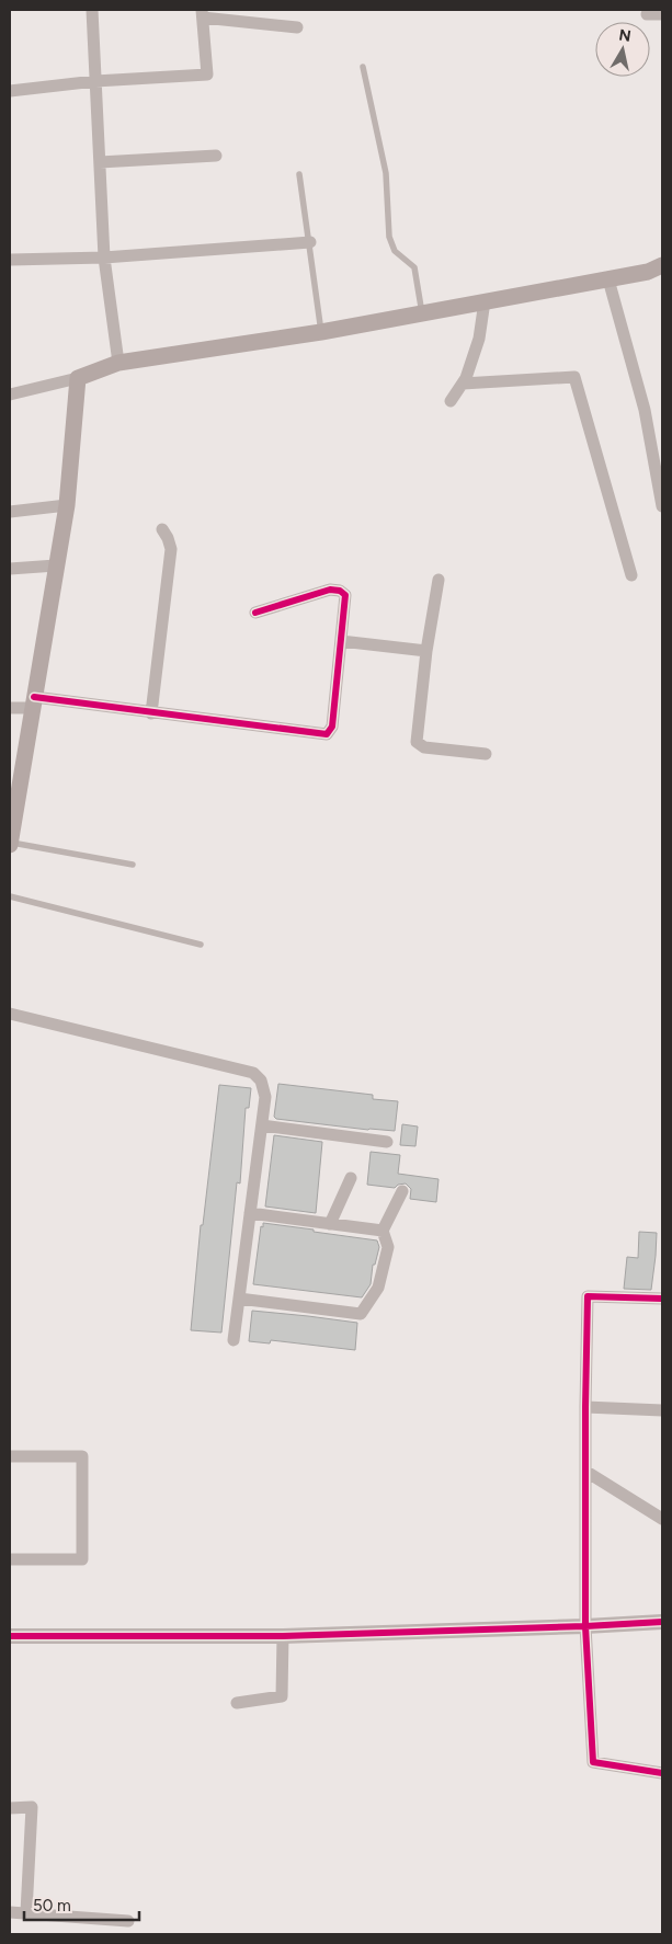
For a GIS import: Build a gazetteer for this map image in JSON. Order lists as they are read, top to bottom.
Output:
{
  "scale_bar": "50 m",
  "north": "top"
}
